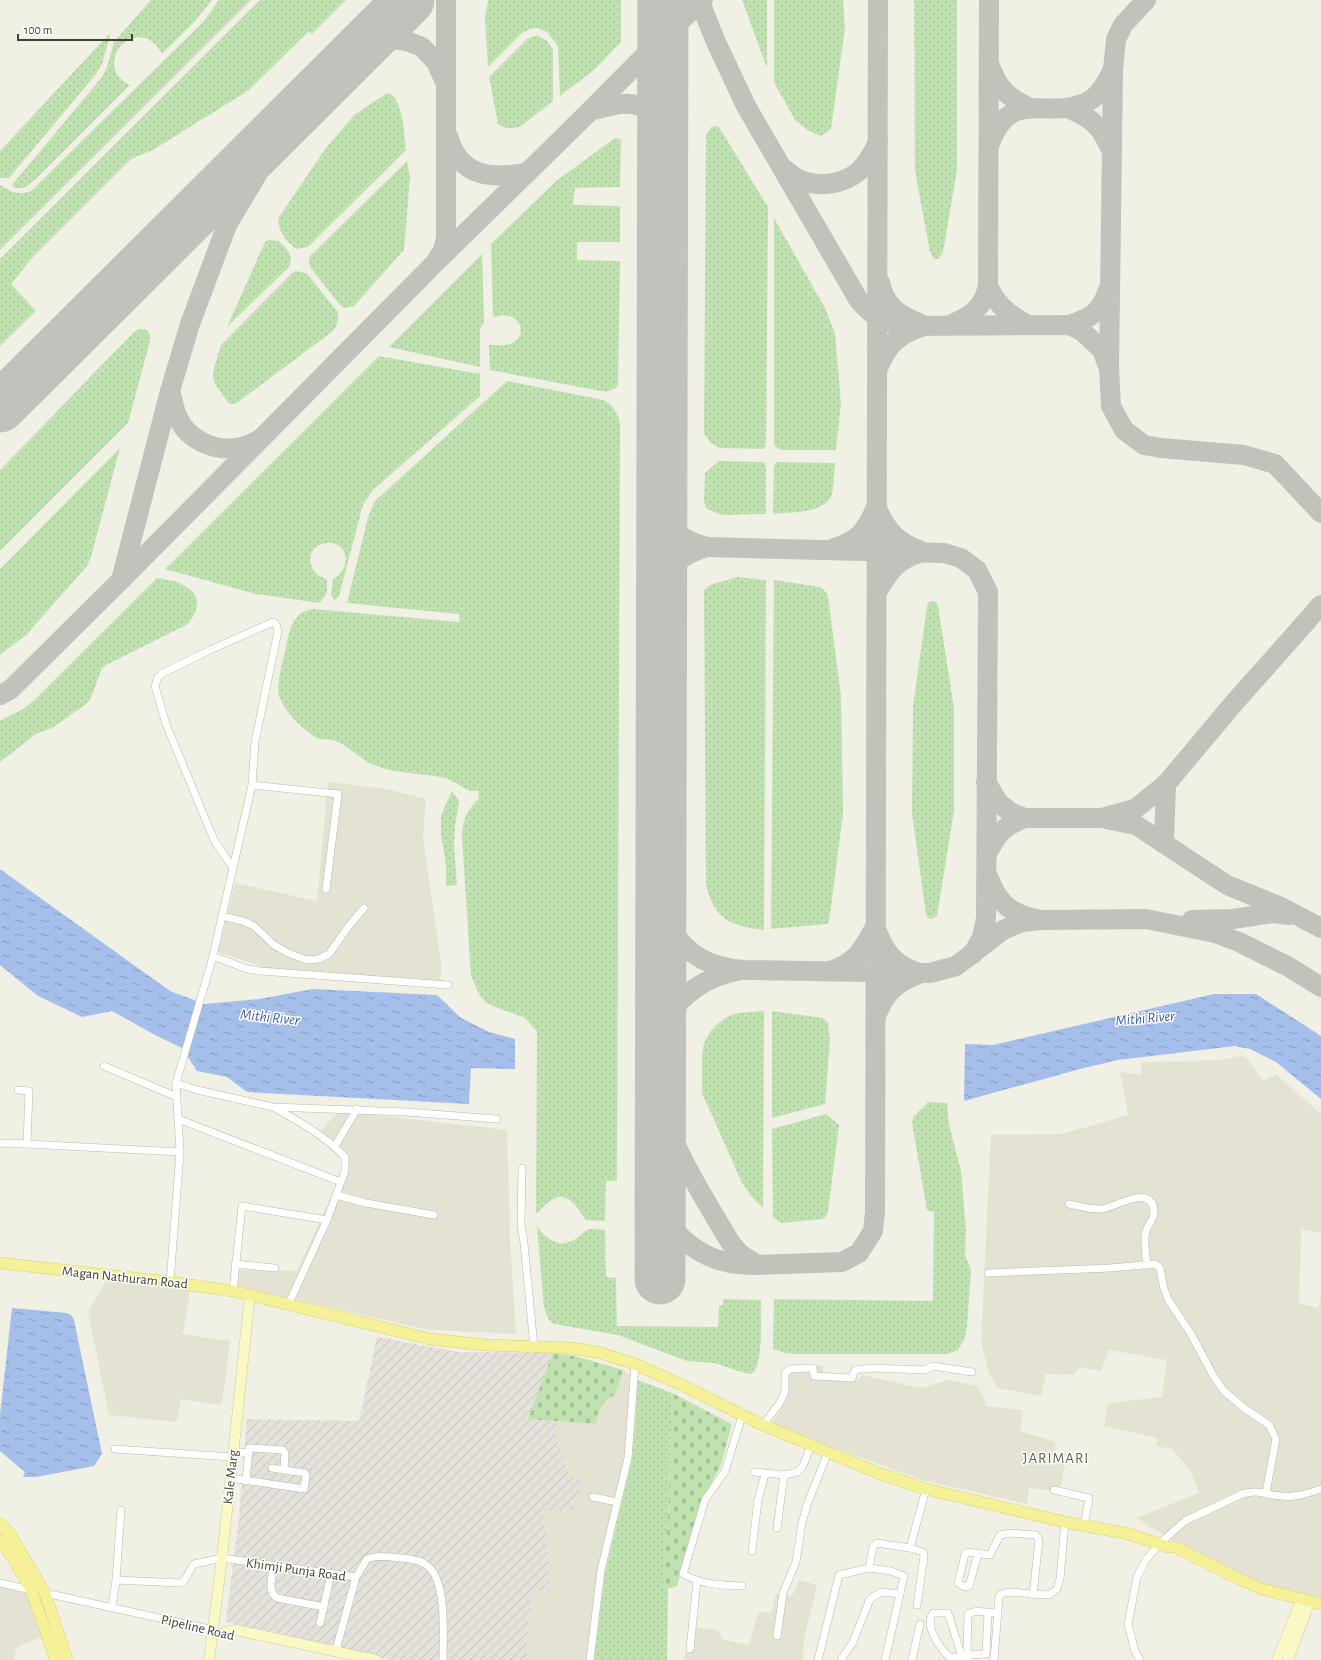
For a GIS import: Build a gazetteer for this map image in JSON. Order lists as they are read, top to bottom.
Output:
{
  "streets": {
    "main road": ["Magan Nathuram Road"],
    "street": ["Kale Marg", "Khimji Punja Road", "Pipeline Road"]
  },
  "crossings": [
    ["Magan Nathuram Road", "Kale Marg"],
    ["Kale Marg", "Khimji Punja Road"],
    ["Kale Marg", "Pipeline Road"]
  ],
  "districts": ["JARIMARI"],
  "water": ["Mithi River"],
  "scale_bar": "100 m"
}
